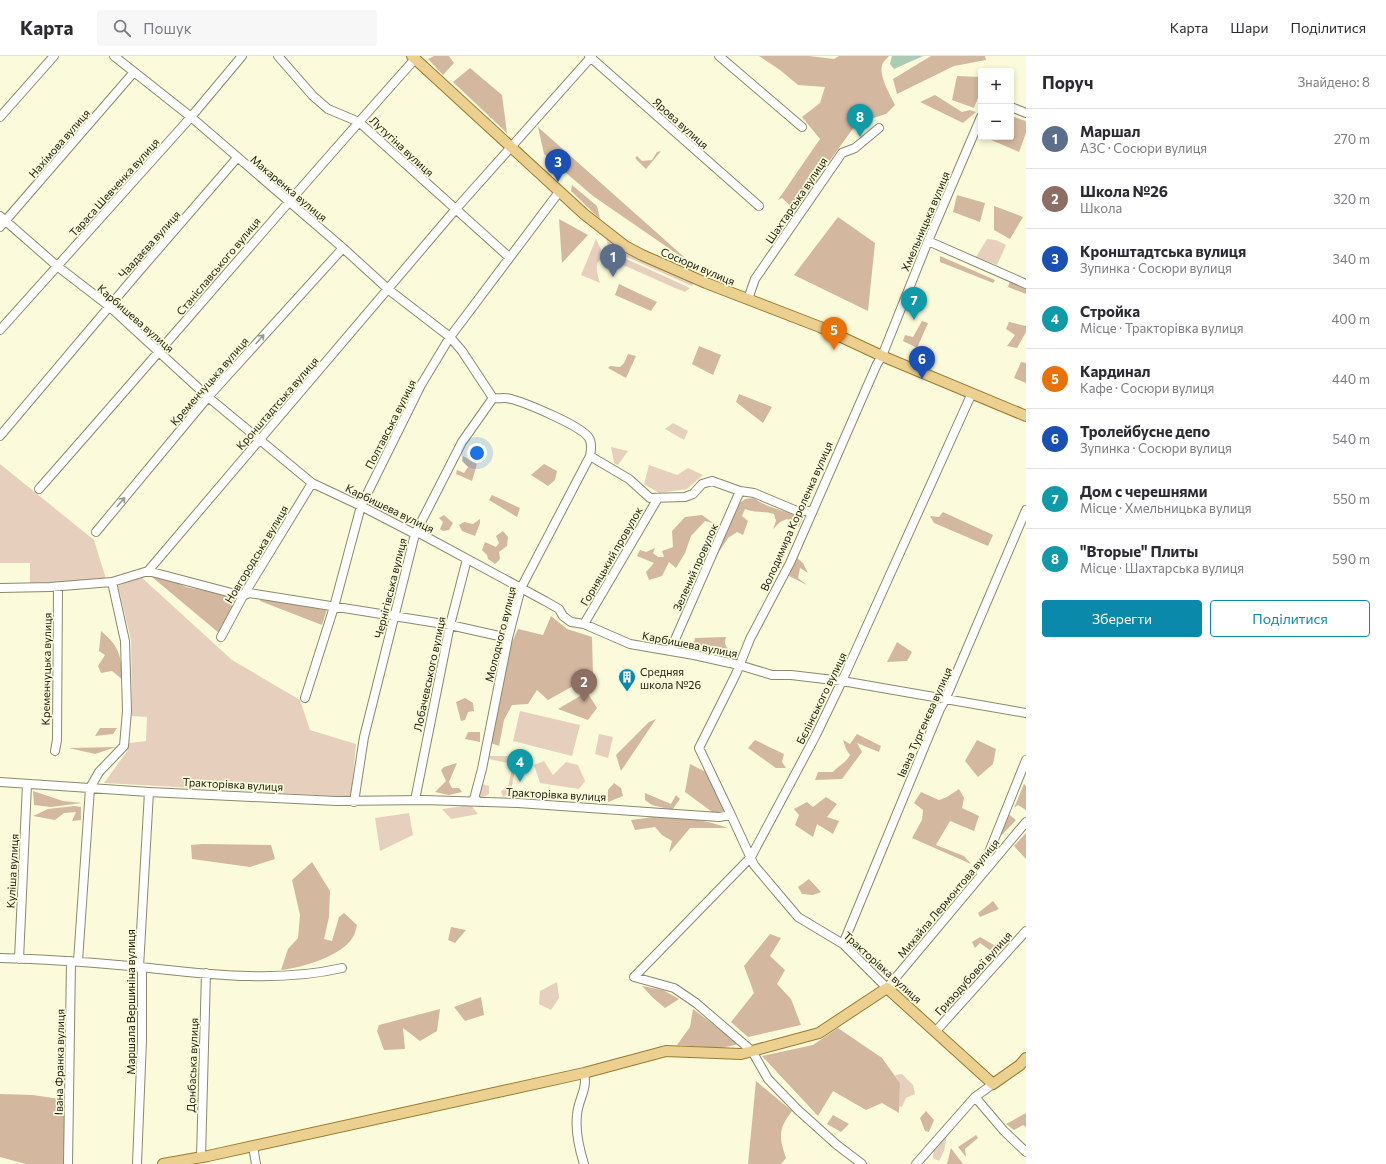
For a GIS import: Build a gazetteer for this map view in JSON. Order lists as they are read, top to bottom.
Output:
{
  "streets": {
    "main road": ["Сосюри вулиця", "Тракторівка вулиця"],
    "street": [
      "Ярова вулиця",
      "Нахімова вулиця",
      "Лутугіна вулиця",
      "Тараса Шевченка вулиця",
      "Макаренка вулиця",
      "Шахтарська вулиця",
      "Хмельницька вулиця",
      "Чаадаєва вулиця",
      "Станіславського вулиця",
      "Карбишева вулиця",
      "Кременчуцька вулиця",
      "Кронштадтська вулиця",
      "Полтавська вулиця",
      "Володимира Короленка вулиця",
      "Новгородська вулиця",
      "Горняцький провулок",
      "Зелений провулок",
      "Чернігівська вулиця",
      "Молодчого вулиця",
      "Лобачевського вулиця",
      "Бєлінського вулиця",
      "Івана Тургенєва вулиця",
      "Куліша вулиця",
      "Михайла Лермонтова вулиця",
      "Гризодубової вулиця",
      "Маршала Вершиніна вулиця",
      "Івана Франка вулиця",
      "Донбаська вулиця"
    ]
  },
  "crossings": [
    ["Ярова вулиця", "Кронштадтська вулиця"],
    ["Нахімова вулиця", "Макаренка вулиця"],
    ["Нахімова вулиця", "Карбишева вулиця"],
    ["Лутугіна вулиця", "Станіславського вулиця"],
    ["Лутугіна вулиця", "Кронштадтська вулиця"],
    ["Лутугіна вулиця", "Полтавська вулиця"],
    ["Тараса Шевченка вулиця", "Макаренка вулиця"],
    ["Тараса Шевченка вулиця", "Карбишева вулиця"],
    ["Макаренка вулиця", "Чаадаєва вулиця"],
    ["Макаренка вулиця", "Станіславського вулиця"],
    ["Макаренка вулиця", "Кременчуцька вулиця"],
    ["Макаренка вулиця", "Кронштадтська вулиця"],
    ["Макаренка вулиця", "Полтавська вулиця"],
    ["Макаренка вулиця", "Чернігівська вулиця"],
    ["Шахтарська вулиця", "Сосюри вулиця"],
    ["Хмельницька вулиця", "Сосюри вулиця"],
    ["Хмельницька вулиця", "Володимира Короленка вулиця"],
    ["Чаадаєва вулиця", "Карбишева вулиця"],
    ["Станіславського вулиця", "Сосюри вулиця"],
    ["Станіславського вулиця", "Карбишева вулиця"],
    ["Сосюри вулиця", "Кронштадтська вулиця"],
    ["Сосюри вулиця", "Полтавська вулиця"],
    ["Сосюри вулиця", "Володимира Короленка вулиця"],
    ["Сосюри вулиця", "Бєлінського вулиця"],
    ["Карбишева вулиця", "Кременчуцька вулиця"],
    ["Карбишева вулиця", "Кронштадтська вулиця"],
    ["Карбишева вулиця", "Полтавська вулиця"],
    ["Карбишева вулиця", "Володимира Короленка вулиця"],
    ["Карбишева вулиця", "Новгородська вулиця"],
    ["Карбишева вулиця", "Горняцький провулок"],
    ["Карбишева вулиця", "Зелений провулок"],
    ["Карбишева вулиця", "Чернігівська вулиця"],
    ["Карбишева вулиця", "Молодчого вулиця"],
    ["Карбишева вулиця", "Лобачевського вулиця"],
    ["Карбишева вулиця", "Бєлінського вулиця"],
    ["Карбишева вулиця", "Івана Тургенєва вулиця"],
    ["Володимира Короленка вулиця", "Тракторівка вулиця"],
    ["Чернігівська вулиця", "Тракторівка вулиця"],
    ["Молодчого вулиця", "Тракторівка вулиця"],
    ["Бєлінського вулиця", "Тракторівка вулиця"],
    ["Івана Тургенєва вулиця", "Тракторівка вулиця"],
    ["Тракторівка вулиця", "Куліша вулиця"],
    ["Тракторівка вулиця", "Михайла Лермонтова вулиця"],
    ["Тракторівка вулиця", "Гризодубової вулиця"],
    ["Тракторівка вулиця", "Маршала Вершиніна вулиця"],
    ["Тракторівка вулиця", "Івана Франка вулиця"]
  ],
  "one_way": ["Кременчуцька вулиця"],
  "places": {
    "building": ["Средняя школа №26"]
  },
  "page": {
    "header": "Карта",
    "search": "Пошук",
    "nav": ["Карта", "Шари", "Поділитися"],
    "heading": ["Поруч", "Знайдено: 8"],
    "map_buttons": ["+", "−"],
    "pins": [
      "8",
      "3",
      "1",
      "7",
      "5",
      "6",
      "2",
      "4"
    ],
    "list": [
      {
        "mark": "1",
        "name": "Маршал",
        "note": "АЗС · Сосюри вулиця",
        "value": "270 m"
      },
      {
        "mark": "2",
        "name": "Школа №26",
        "note": "Школа",
        "value": "320 m"
      },
      {
        "mark": "3",
        "name": "Кронштадтська вулиця",
        "note": "Зупинка · Сосюри вулиця",
        "value": "340 m"
      },
      {
        "mark": "4",
        "name": "Стройка",
        "note": "Місце · Тракторівка вулиця",
        "value": "400 m"
      },
      {
        "mark": "5",
        "name": "Кардинал",
        "note": "Кафе · Сосюри вулиця",
        "value": "440 m"
      },
      {
        "mark": "6",
        "name": "Тролейбусне депо",
        "note": "Зупинка · Сосюри вулиця",
        "value": "540 m"
      },
      {
        "mark": "7",
        "name": "Дом с черешнями",
        "note": "Місце · Хмельницька вулиця",
        "value": "550 m"
      },
      {
        "mark": "8",
        "name": "\"Вторые\" Плиты",
        "note": "Місце · Шахтарська вулиця",
        "value": "590 m"
      }
    ],
    "buttons": ["Зберегти", "Поділитися"]
  }
}
